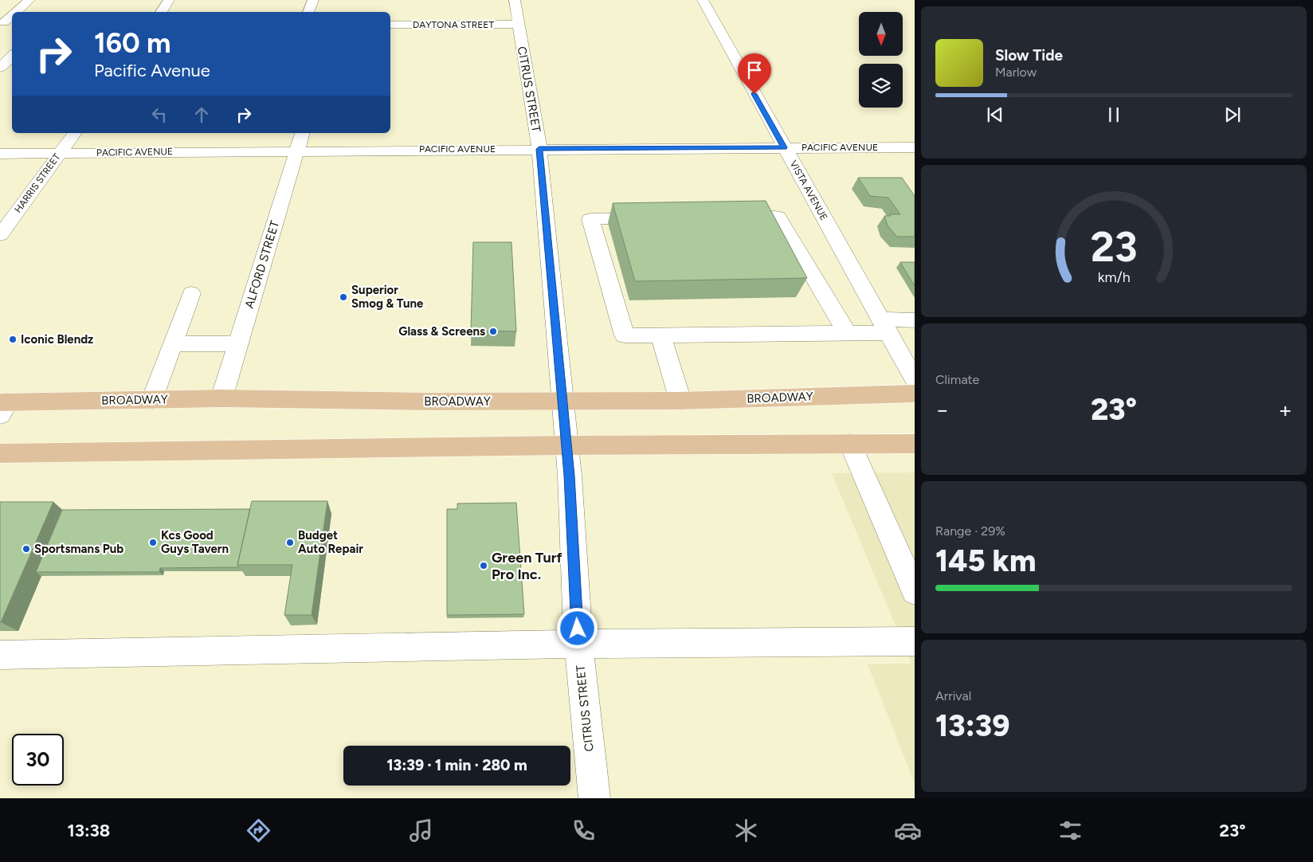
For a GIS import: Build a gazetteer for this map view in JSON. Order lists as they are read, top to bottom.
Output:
{
  "streets": {
    "main road": ["BROADWAY"],
    "street": [
      "DAYTONA STREET",
      "CITRUS STREET",
      "PACIFIC AVENUE",
      "HARRIS STREET",
      "VISTA AVENUE",
      "ALFORD STREET"
    ]
  },
  "crossings": [
    ["DAYTONA STREET", "CITRUS STREET"],
    ["CITRUS STREET", "PACIFIC AVENUE"],
    ["CITRUS STREET", "BROADWAY"],
    ["PACIFIC AVENUE", "HARRIS STREET"],
    ["PACIFIC AVENUE", "VISTA AVENUE"],
    ["PACIFIC AVENUE", "ALFORD STREET"],
    ["ALFORD STREET", "BROADWAY"]
  ],
  "places": [
    "Superior Smog & Tune",
    "Glass & Screens",
    "Iconic Blendz",
    "Kcs Good Guys Tavern",
    "Budget Auto Repair",
    "Sportsmans Pub",
    "Green Turf Pro Inc."
  ],
  "north": "bottom",
  "page": {
    "turn": ["160 m", "Pacific Avenue"],
    "song": ["Slow Tide", "Marlow"],
    "tile": [
      "Climate",
      ["Range · 29%", "145 km"],
      ["Arrival", "13:39"]
    ],
    "heat": ["−", "23°", "+"],
    "limit": "30",
    "trip": "13:39 · 1 min · 280 m",
    "tabs": ["13:38", "23°"],
    "gauge": ["23", "km/h"]
  }
}
